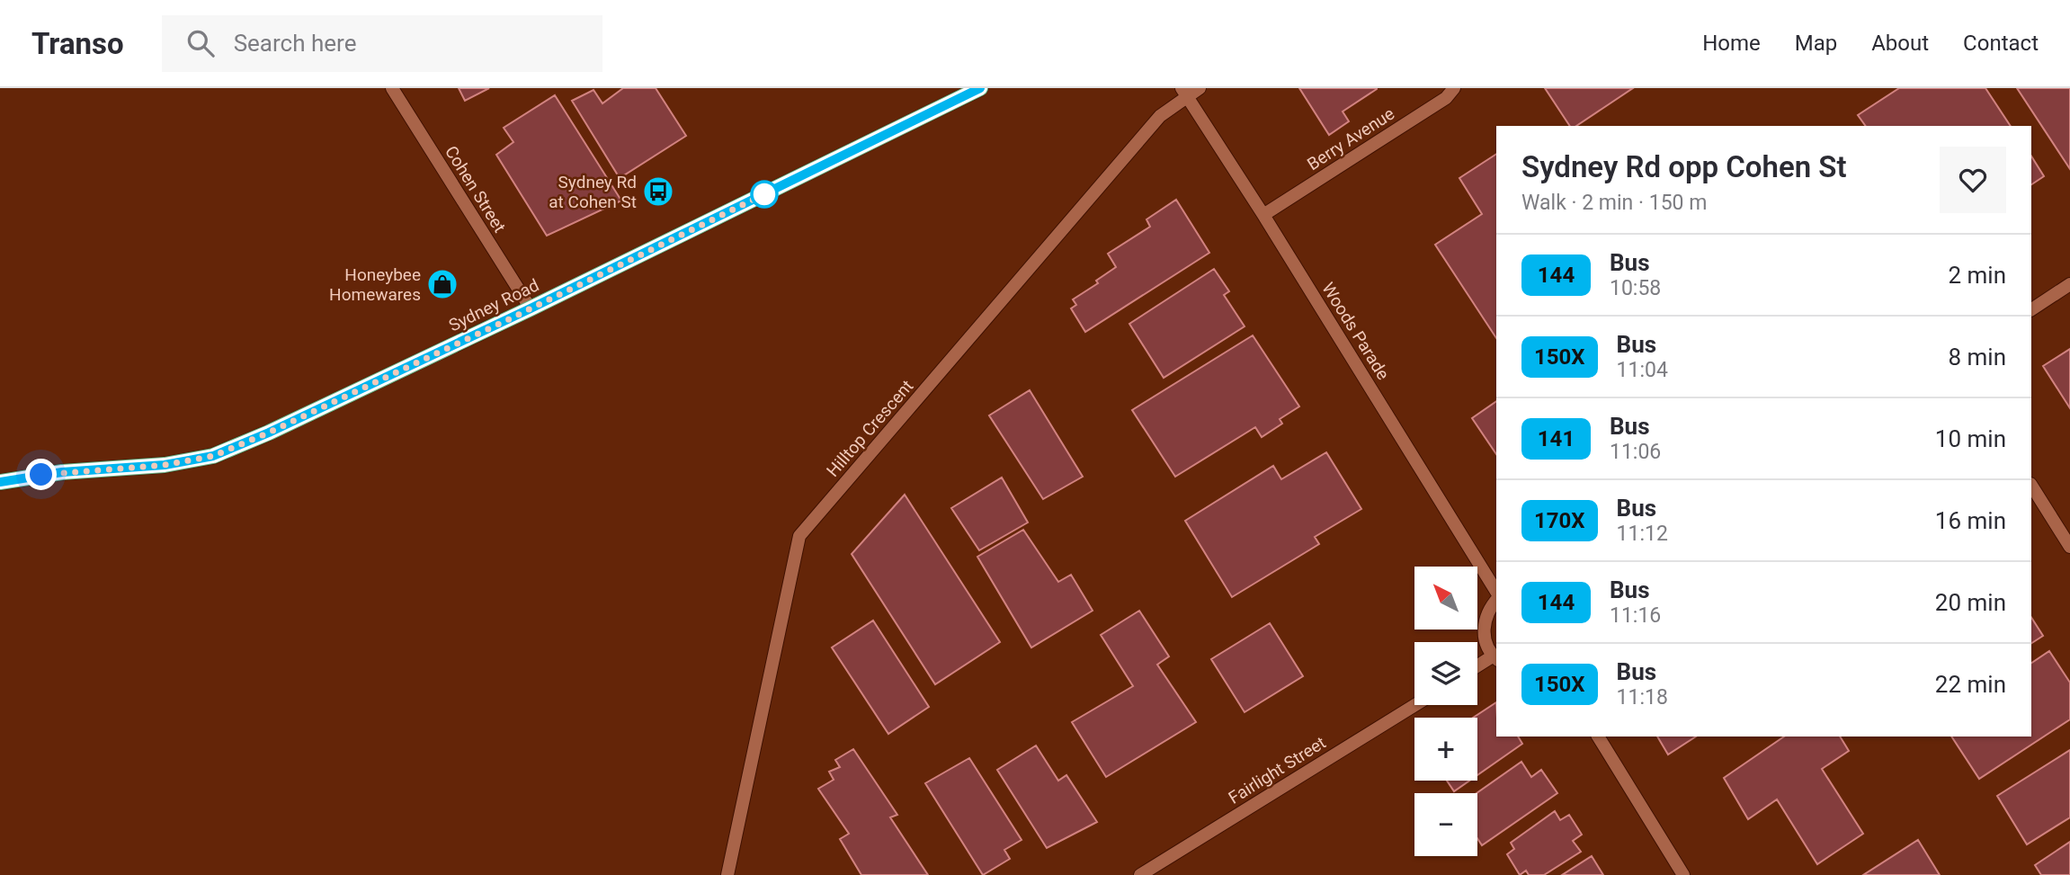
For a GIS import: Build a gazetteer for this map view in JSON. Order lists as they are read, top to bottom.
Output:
{
  "streets": {
    "main road": ["Sydney Road"],
    "street": [
      "Berry Avenue",
      "Cohen Street",
      "Woods Parade",
      "Hilltop Crescent",
      "Fairlight Street"
    ]
  },
  "crossings": [
    ["Berry Avenue", "Woods Parade"],
    ["Cohen Street", "Sydney Road"],
    ["Woods Parade", "Hilltop Crescent"]
  ],
  "places": {
    "bus stop": ["Sydney Rd at Cohen St"],
    "shop": ["Honeybee Homewares"]
  },
  "lines": ["bus line 144"],
  "north": "top left",
  "page": {
    "header": "Transo",
    "search": "Search here",
    "nav": [
      "Home",
      "Map",
      "About",
      "Contact"
    ],
    "heading": ["Sydney Rd opp Cohen St", "Walk · 2 min · 150 m"],
    "list": [
      {
        "mark": "144",
        "name": "Bus",
        "note": "10:58",
        "value": "2 min"
      },
      {
        "mark": "150X",
        "name": "Bus",
        "note": "11:04",
        "value": "8 min"
      },
      {
        "mark": "141",
        "name": "Bus",
        "note": "11:06",
        "value": "10 min"
      },
      {
        "mark": "170X",
        "name": "Bus",
        "note": "11:12",
        "value": "16 min"
      },
      {
        "mark": "144",
        "name": "Bus",
        "note": "11:16",
        "value": "20 min"
      },
      {
        "mark": "150X",
        "name": "Bus",
        "note": "11:18",
        "value": "22 min"
      }
    ],
    "map_buttons": ["+", "−"]
  }
}
